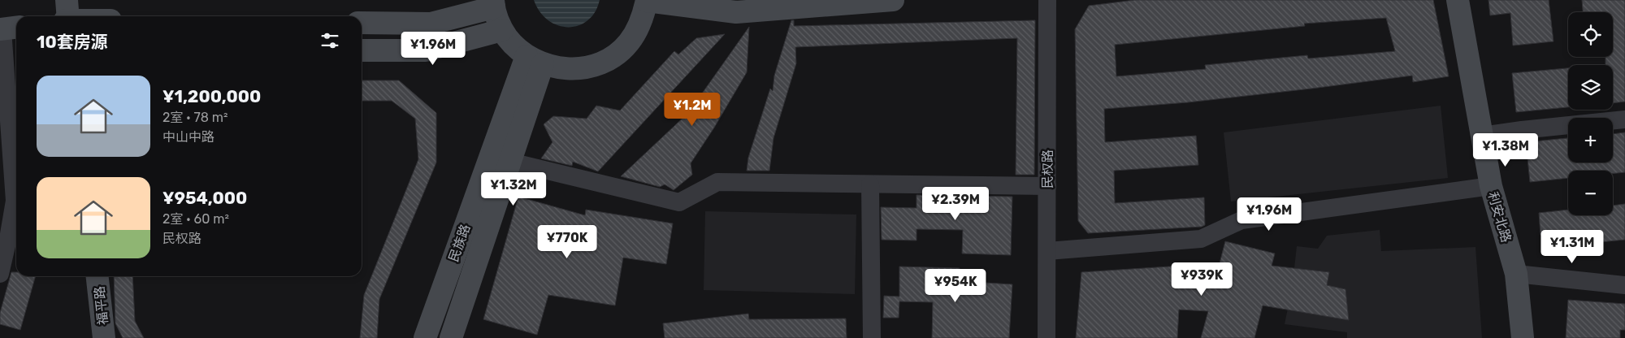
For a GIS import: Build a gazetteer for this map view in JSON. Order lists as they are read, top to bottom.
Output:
{
  "streets": {
    "street": [
      "民权路",
      "利安北路",
      "民族路",
      "福平路"
    ]
  },
  "page": {
    "map_buttons": ["+", "−"],
    "heading": "10套房源",
    "price": [
      "¥1.96M",
      "¥1.2M",
      "¥1.38M",
      "¥1.32M",
      "¥2.39M",
      "¥1.96M",
      "¥770K",
      "¥1.31M",
      "¥939K",
      "¥954K"
    ],
    "list": [
      {
        "name": "¥1,200,000",
        "note": "2室 · 78 m² · 中山中路"
      },
      {
        "name": "¥954,000",
        "note": "2室 · 60 m² · 民权路"
      }
    ]
  }
}
